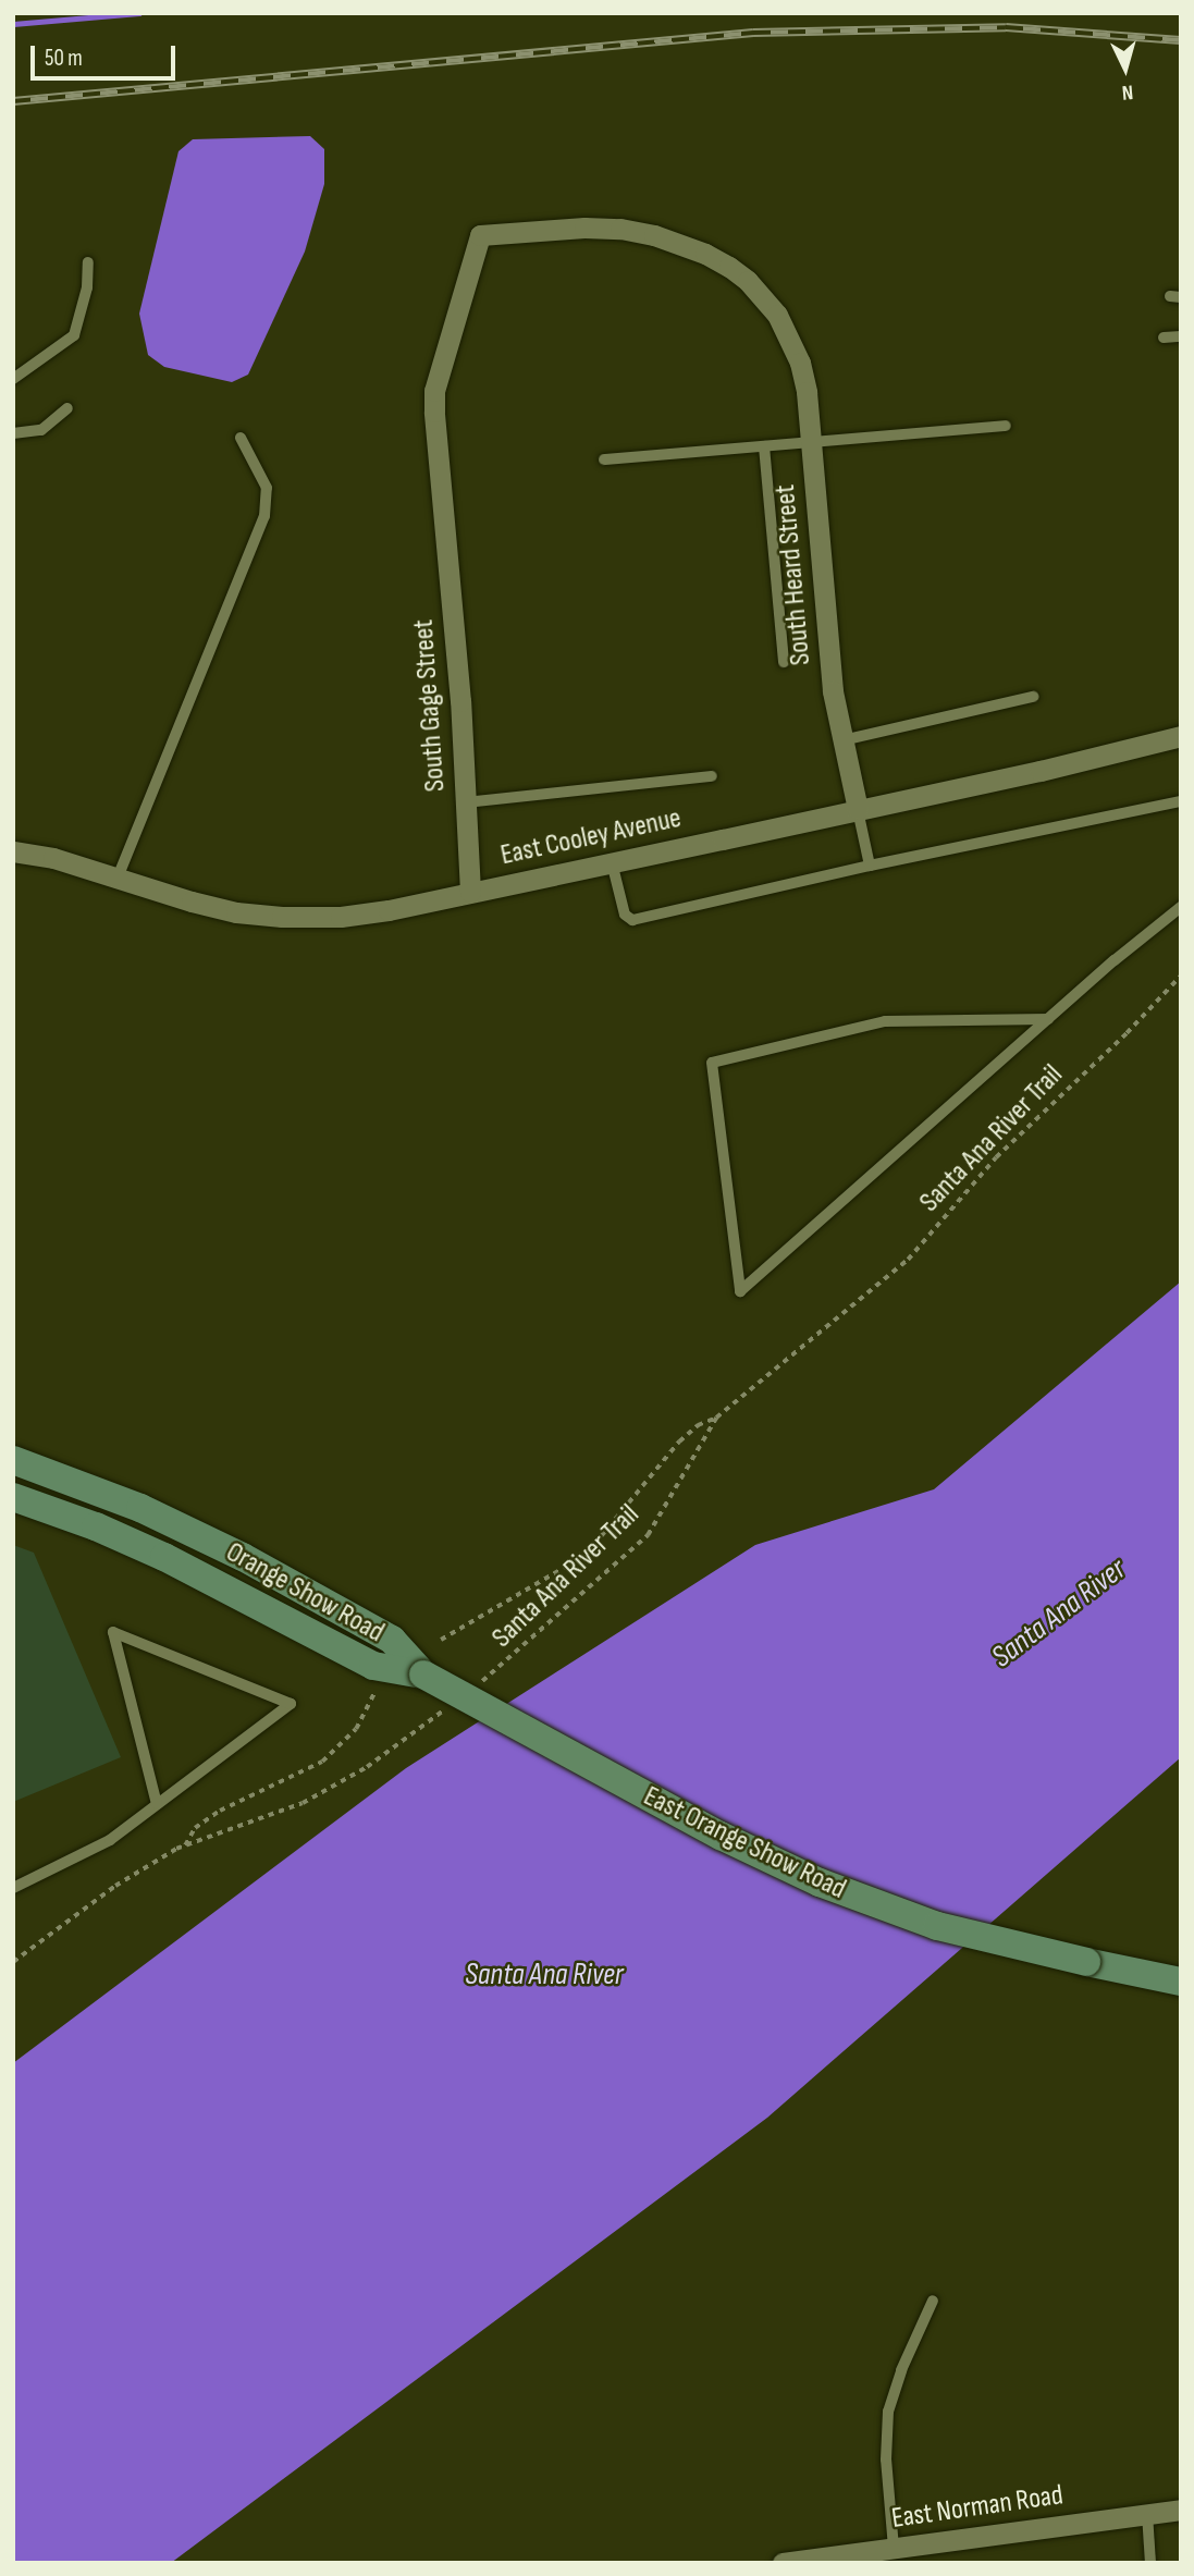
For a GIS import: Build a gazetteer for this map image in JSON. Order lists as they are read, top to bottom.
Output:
{
  "streets": {
    "main road": ["Orange Show Road", "East Orange Show Road"],
    "street": [
      "South Heard Street",
      "South Gage Street",
      "East Cooley Avenue",
      "East Norman Road"
    ],
    "path": ["Santa Ana River Trail"]
  },
  "crossings": [
    ["South Heard Street", "South Gage Street"],
    ["South Heard Street", "East Cooley Avenue"],
    ["South Gage Street", "East Cooley Avenue"],
    ["Orange Show Road", "East Orange Show Road"]
  ],
  "water": ["Santa Ana River"],
  "scale_bar": "50 m",
  "north": "bottom"
}
